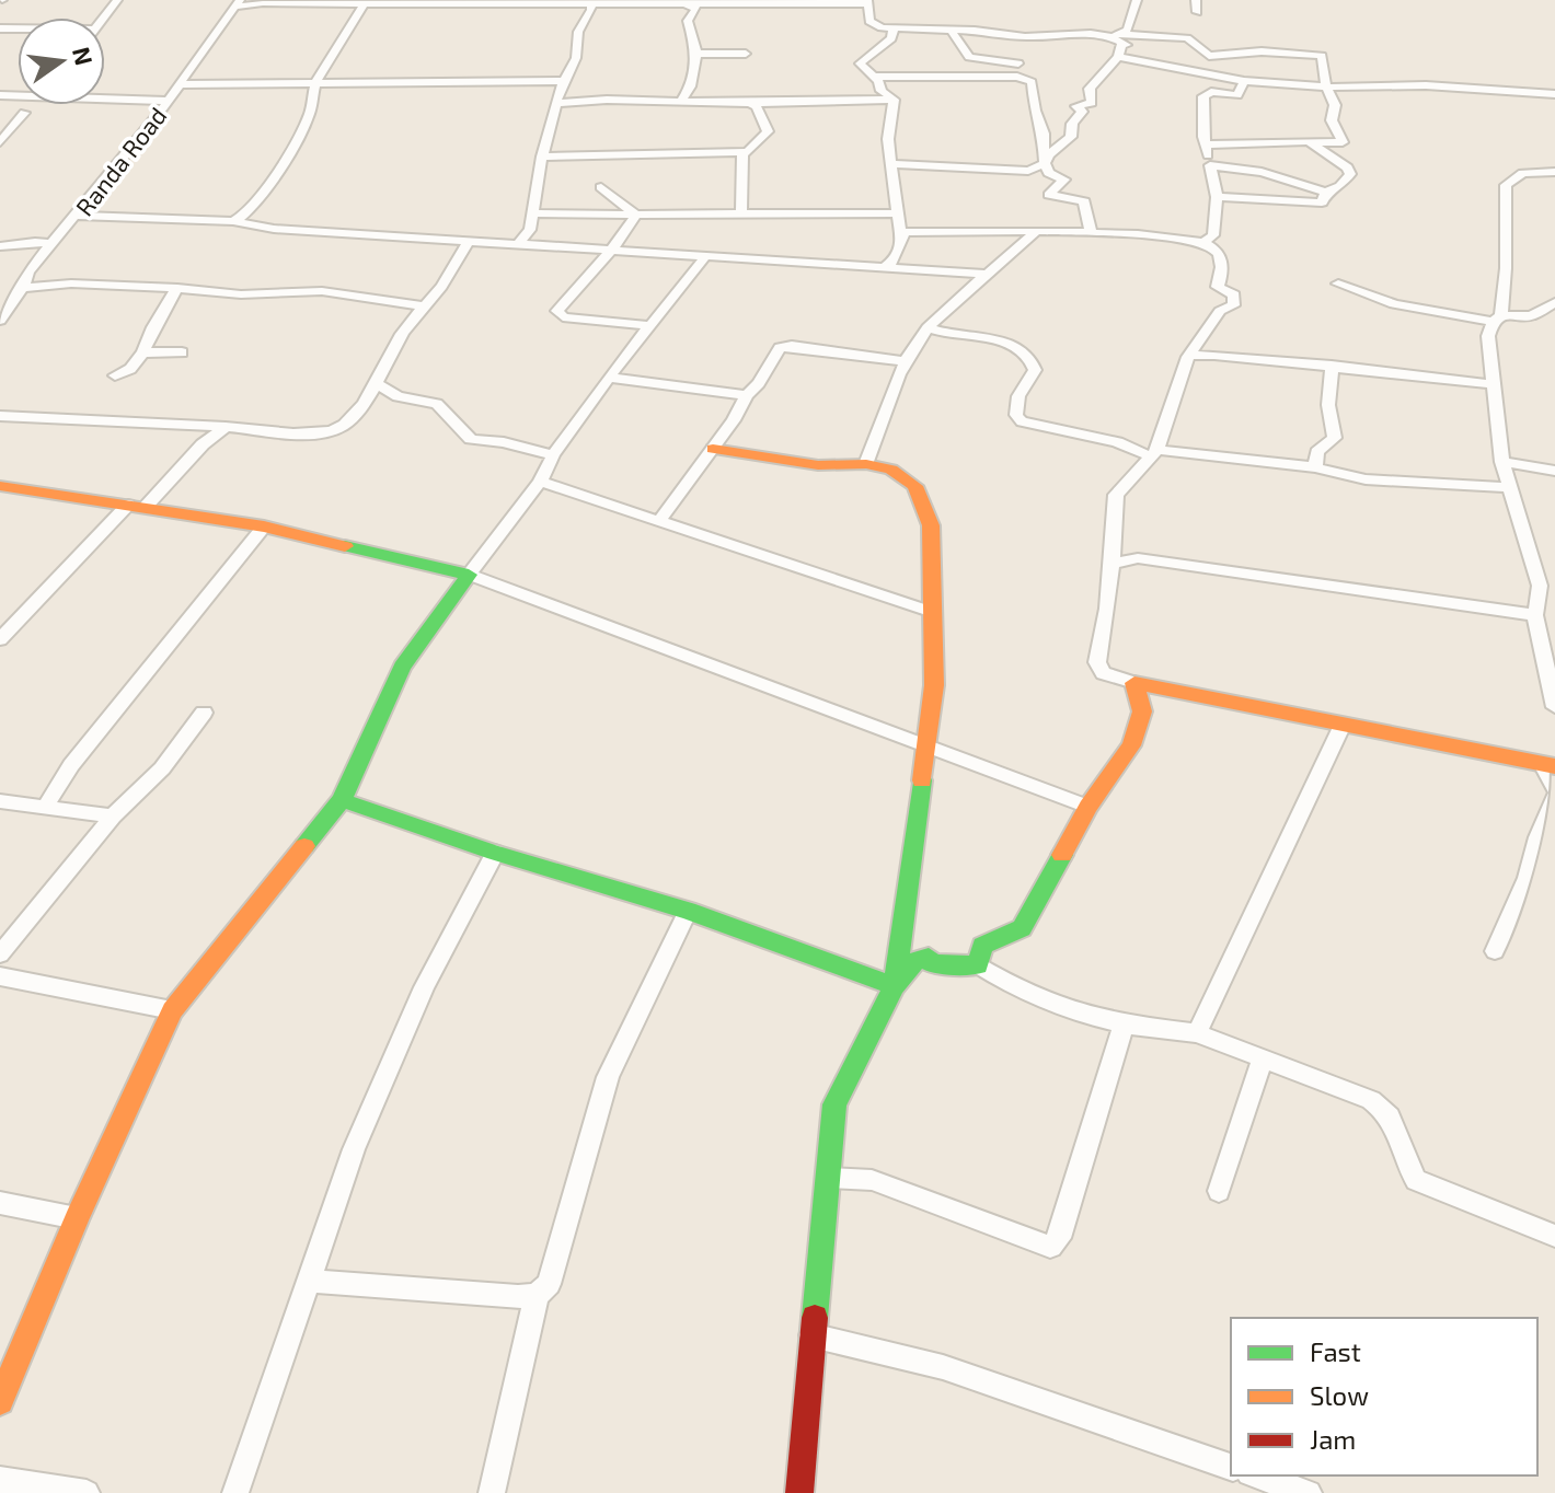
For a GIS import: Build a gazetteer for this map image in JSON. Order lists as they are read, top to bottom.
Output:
{
  "streets": {
    "street": ["Randa Road"]
  },
  "legend": ["Fast", "Slow", "Jam"],
  "north": "right"
}
